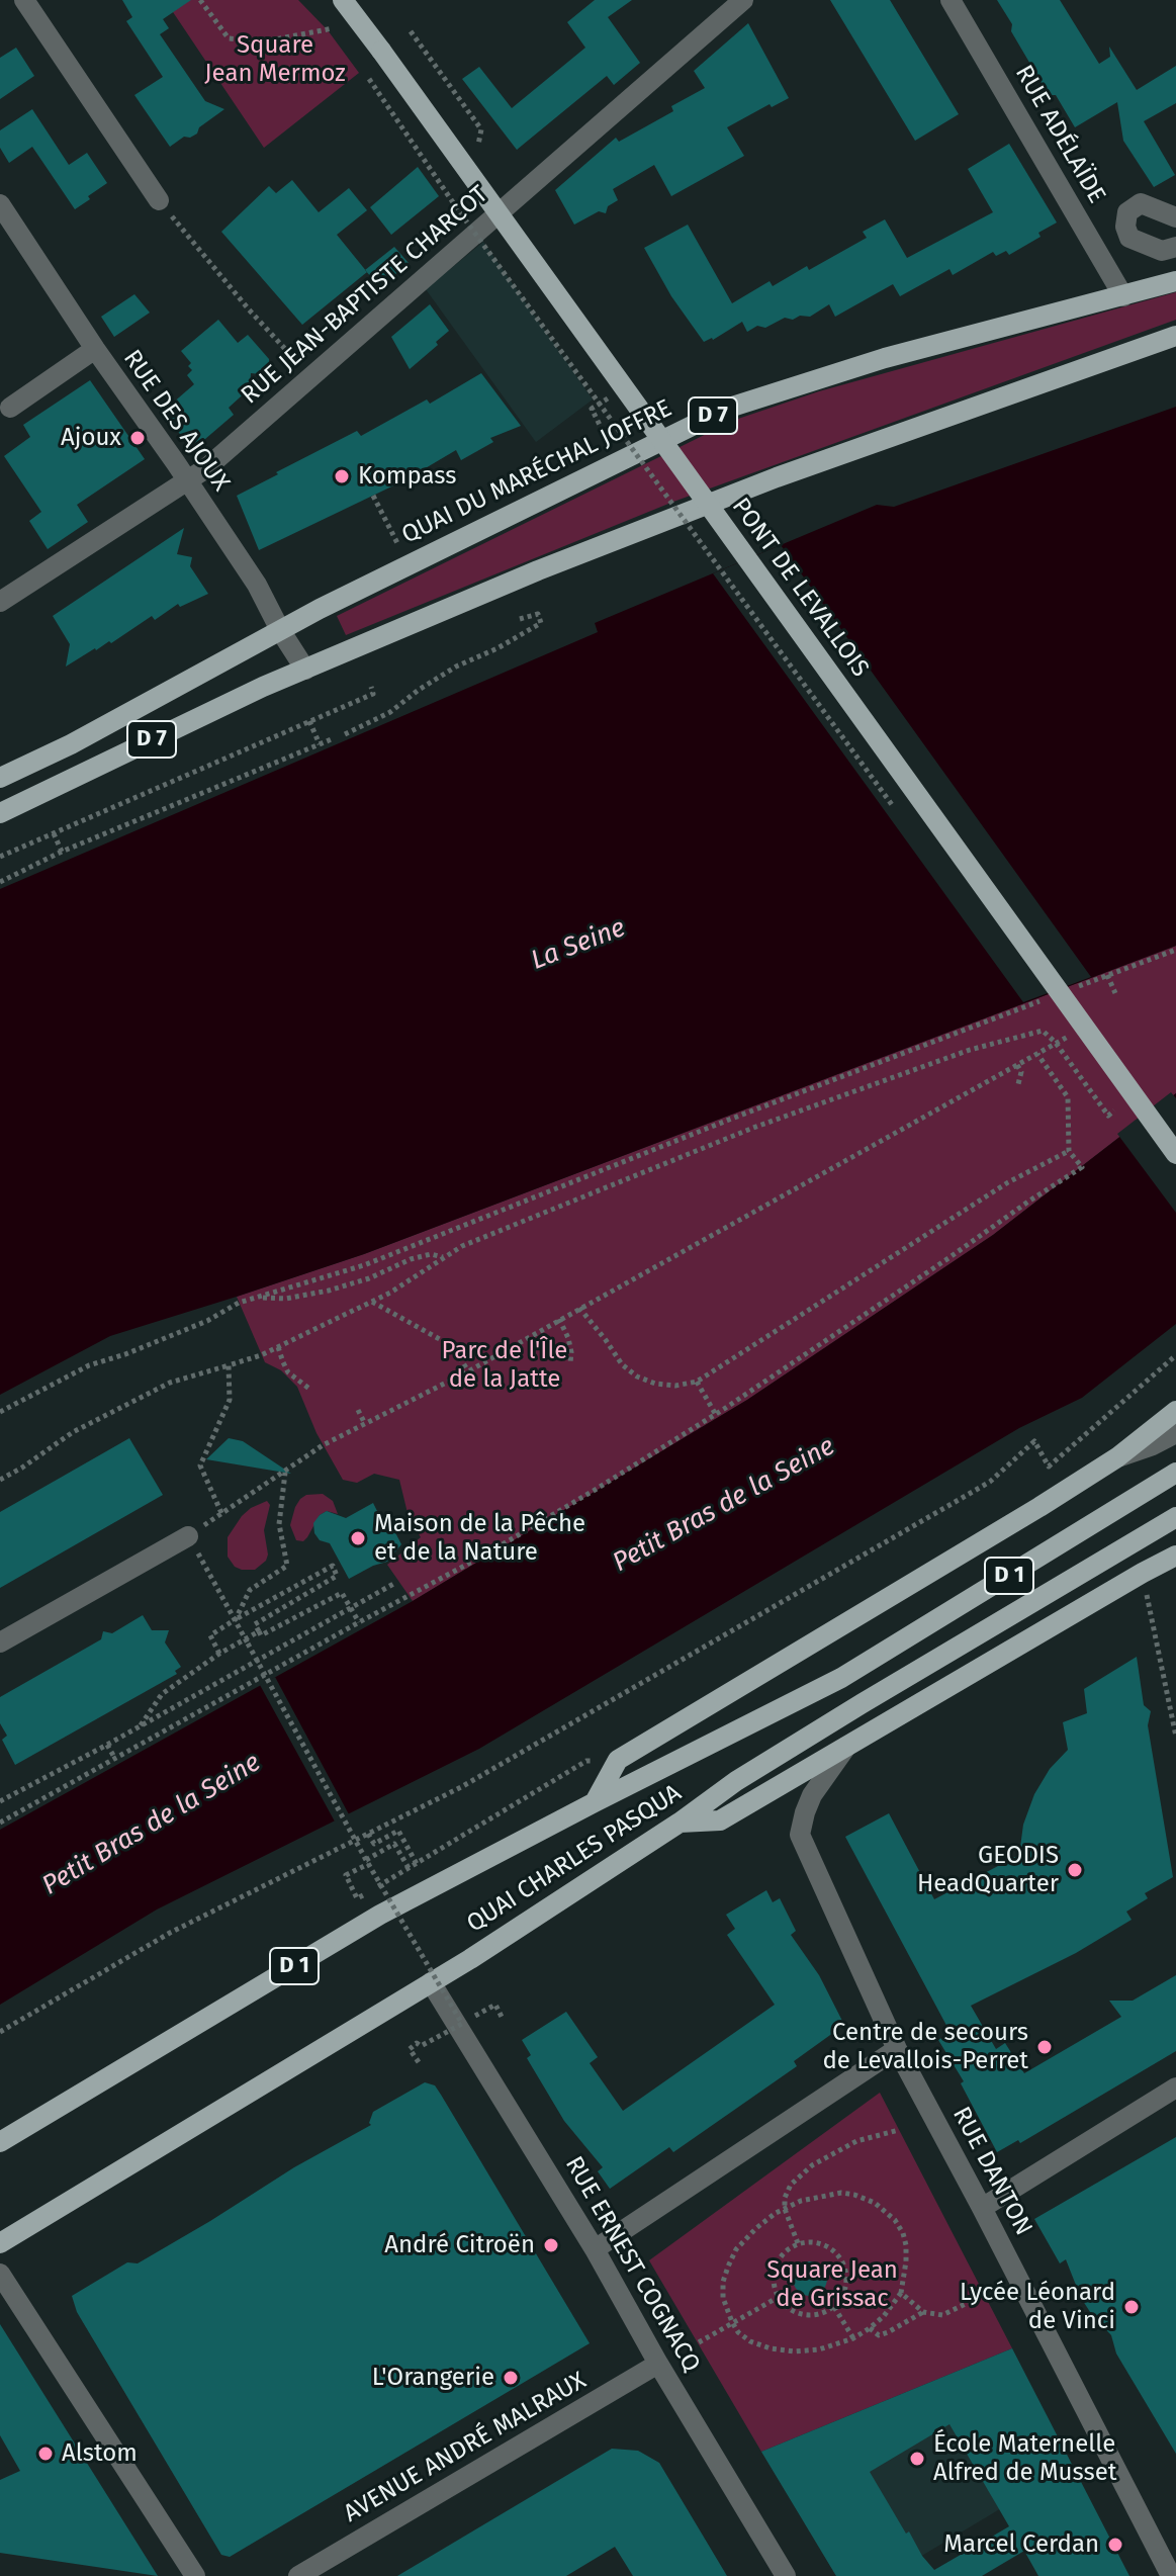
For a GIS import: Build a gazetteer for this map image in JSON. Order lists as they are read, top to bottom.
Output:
{
  "streets": {
    "main road": [
      "D 7",
      "QUAI DU MARÉCHAL JOFFRE",
      "PONT DE LEVALLOIS",
      "D 1",
      "QUAI CHARLES PASQUA"
    ],
    "street": [
      "RUE ADÉLAÏDE",
      "RUE JEAN-BAPTISTE CHARCOT",
      "RUE DES AJOUX",
      "RUE DANTON",
      "RUE ERNEST COGNACQ",
      "AVENUE ANDRÉ MALRAUX"
    ]
  },
  "crossings": [
    ["RUE ADÉLAÏDE", "QUAI DU MARÉCHAL JOFFRE"],
    ["RUE JEAN-BAPTISTE CHARCOT", "RUE DES AJOUX"],
    ["D 7", "RUE DES AJOUX"],
    ["RUE DES AJOUX", "QUAI DU MARÉCHAL JOFFRE"],
    ["QUAI CHARLES PASQUA", "RUE ERNEST COGNACQ"],
    ["RUE ERNEST COGNACQ", "AVENUE ANDRÉ MALRAUX"]
  ],
  "water": ["La Seine", "Petit Bras de la Seine"],
  "parks": ["Square Jean Mermoz", "Parc de l'Île de la Jatte", "Square Jean de Grissac"],
  "places": [
    "Ajoux",
    "Kompass",
    "Maison de la Pêche et de la Nature",
    "GEODIS HeadQuarter",
    "Centre de secours de Levallois-Perret",
    "André Citroën",
    "Lycée Léonard de Vinci",
    "L'Orangerie",
    "Alstom",
    "École Maternelle Alfred de Musset",
    "Marcel Cerdan"
  ]
}
